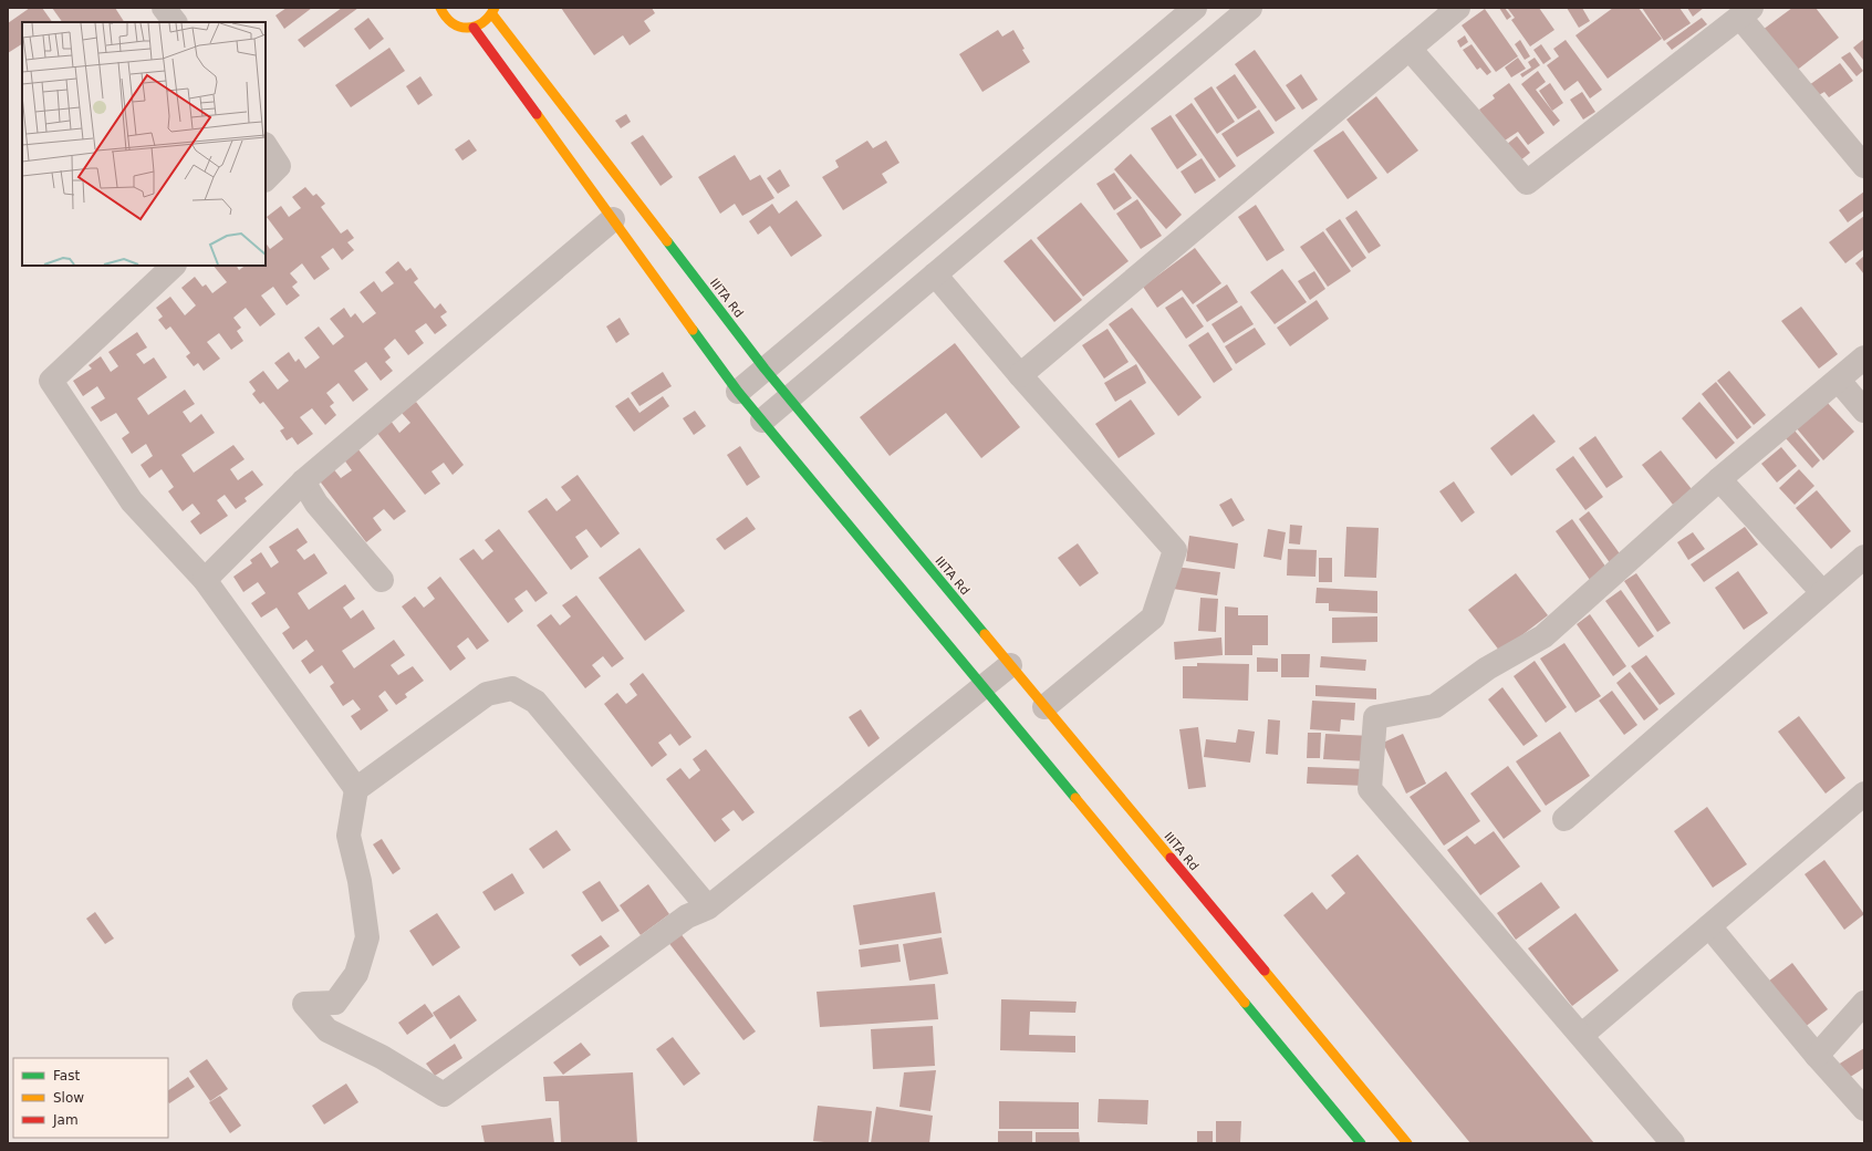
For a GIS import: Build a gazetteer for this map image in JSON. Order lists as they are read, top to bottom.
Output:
{
  "streets": {
    "street": ["IIITA Rd"]
  },
  "legend": ["Fast", "Slow", "Jam"]
}
